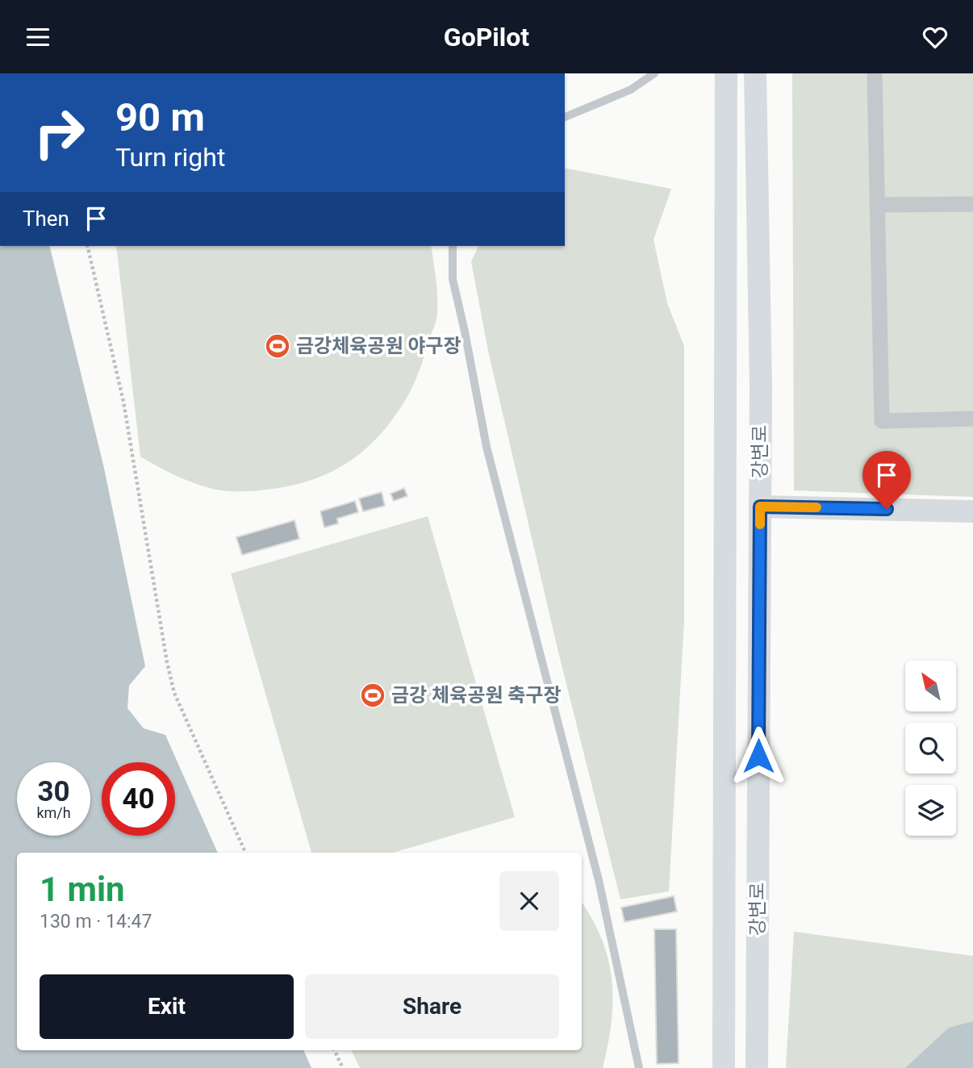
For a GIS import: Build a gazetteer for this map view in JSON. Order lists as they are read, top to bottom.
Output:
{
  "streets": {
    "street": ["강변로"]
  },
  "places": {
    "sports": ["금강체육공원 야구장", "금강 체육공원 축구장"]
  },
  "north": "top left",
  "page": {
    "header": "GoPilot",
    "turn": ["90 m", "Turn right"],
    "then": "Then",
    "speed": "30 km/h",
    "limit": "40",
    "heading": ["1 min", "130 m · 14:47"],
    "buttons": ["Exit", "Share"]
  }
}
